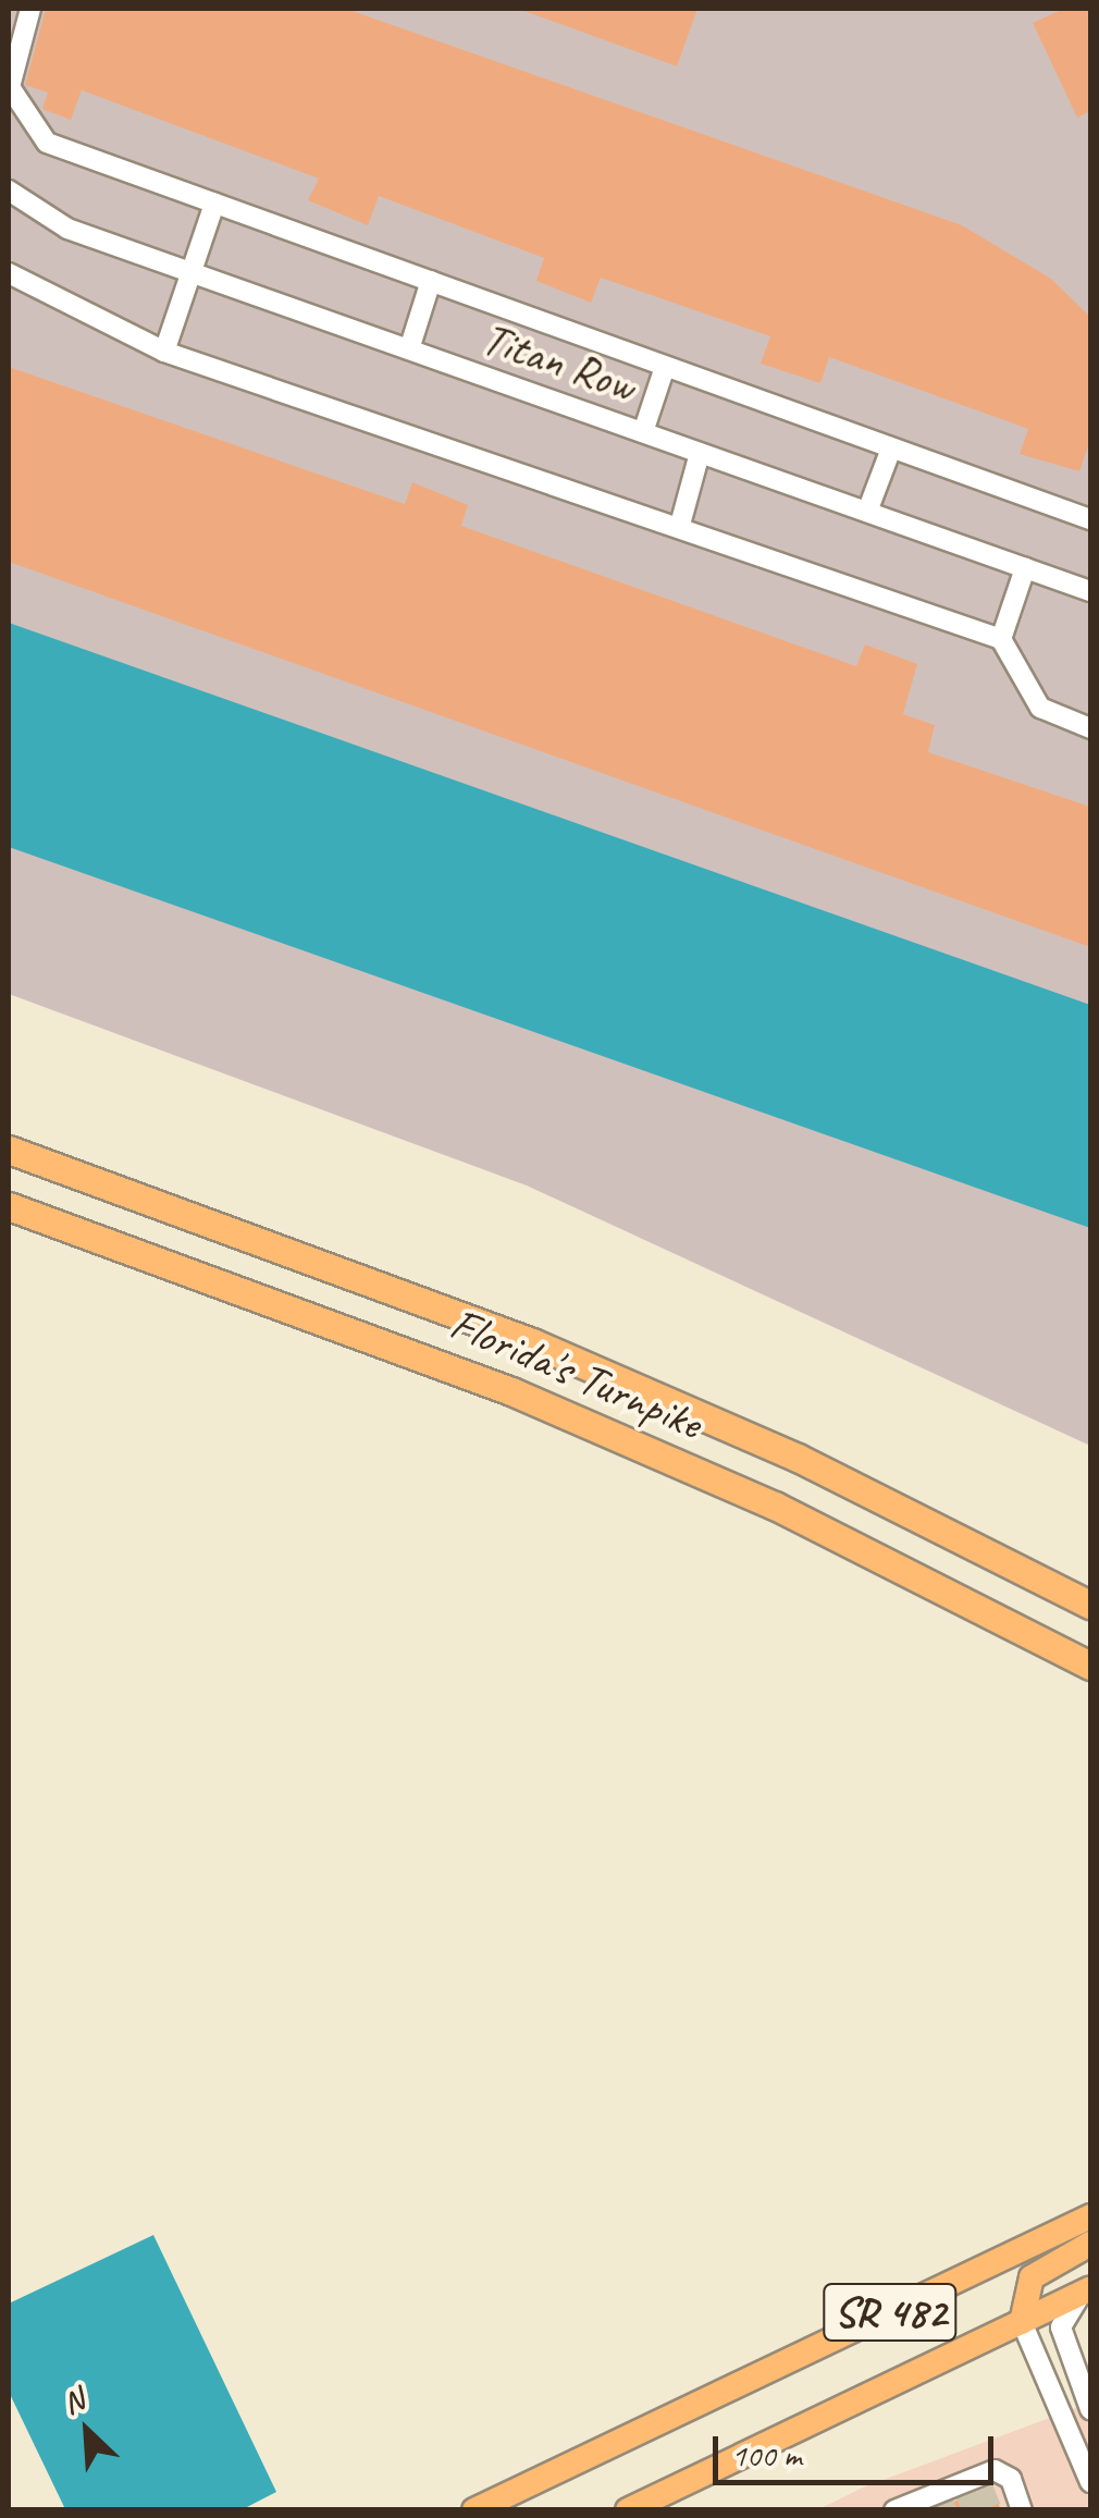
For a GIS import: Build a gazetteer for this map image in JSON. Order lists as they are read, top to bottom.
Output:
{
  "streets": {
    "highway": ["Florida's Turnpike"],
    "main road": ["SR 482"],
    "street": ["Titan Row"]
  },
  "scale_bar": "100 m",
  "north": "top left"
}
